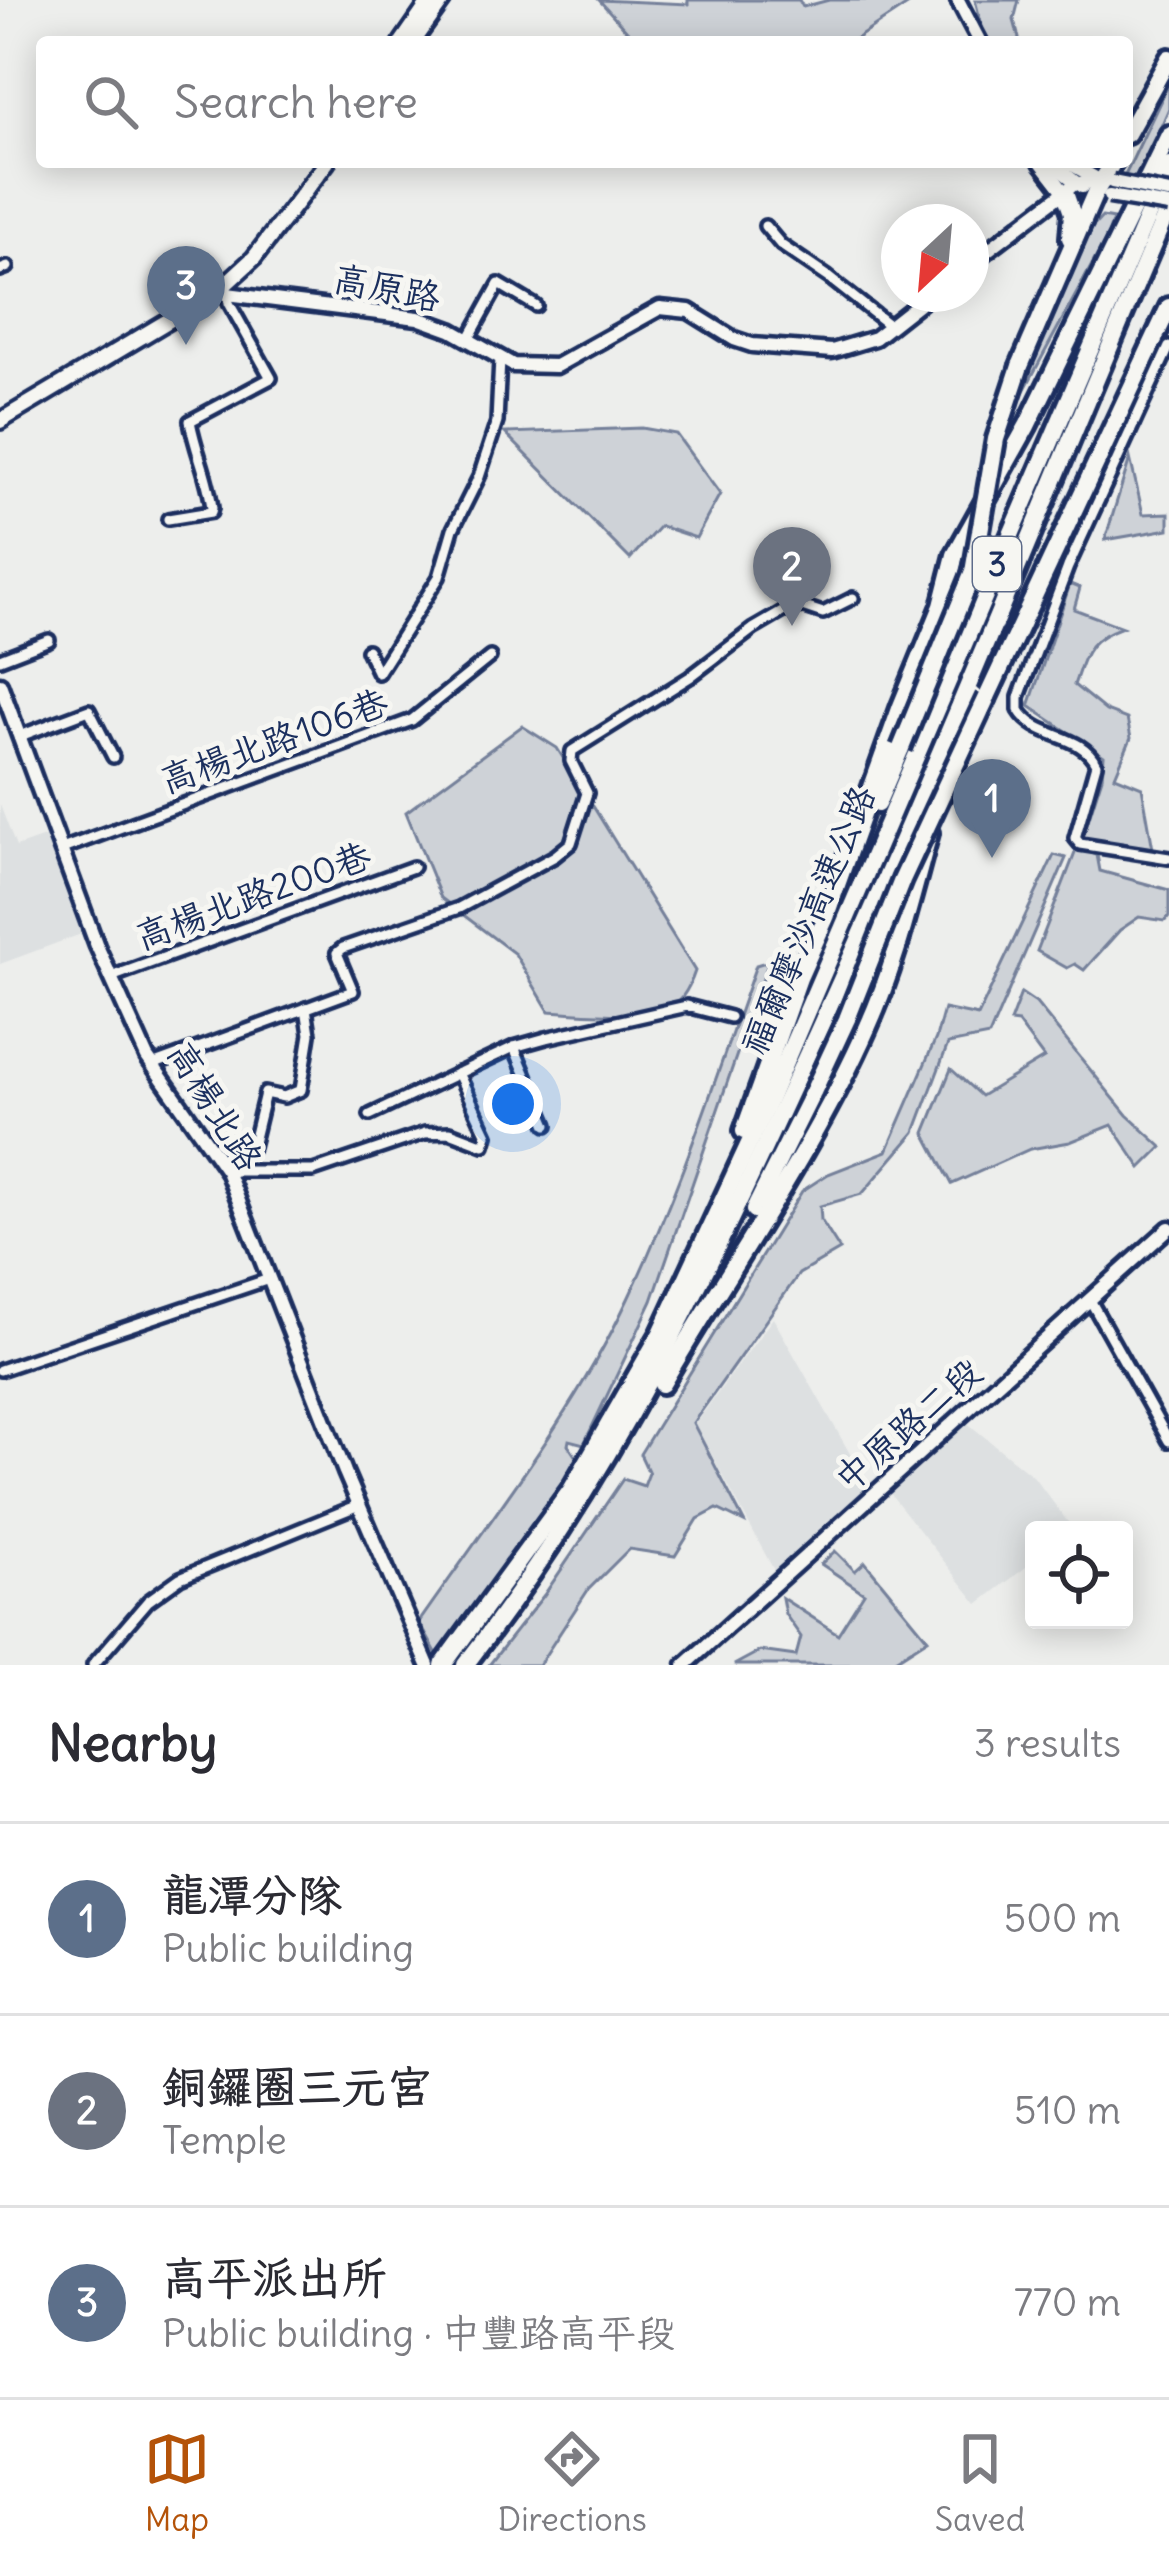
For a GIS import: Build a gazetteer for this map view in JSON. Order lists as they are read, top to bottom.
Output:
{
  "streets": {
    "highway": ["3", "福爾摩沙高速公路"],
    "street": [
      "高原路",
      "高楊北路106巷",
      "高楊北路200巷",
      "高楊北路",
      "中原路二段"
    ]
  },
  "crossings": [
    ["高楊北路106巷", "高楊北路"],
    ["高楊北路200巷", "高楊北路"]
  ],
  "north": "bottom left",
  "page": {
    "search": "Search here",
    "pins": ["3", "2", "1"],
    "heading": ["Nearby", "3 results"],
    "list": [
      {
        "mark": "1",
        "name": "龍潭分隊",
        "note": "Public building",
        "value": "500 m"
      },
      {
        "mark": "2",
        "name": "銅鑼圈三元宮",
        "note": "Temple",
        "value": "510 m"
      },
      {
        "mark": "3",
        "name": "高平派出所",
        "note": "Public building · 中豐路高平段",
        "value": "770 m"
      }
    ],
    "nav": ["Map", "Directions", "Saved"]
  }
}
